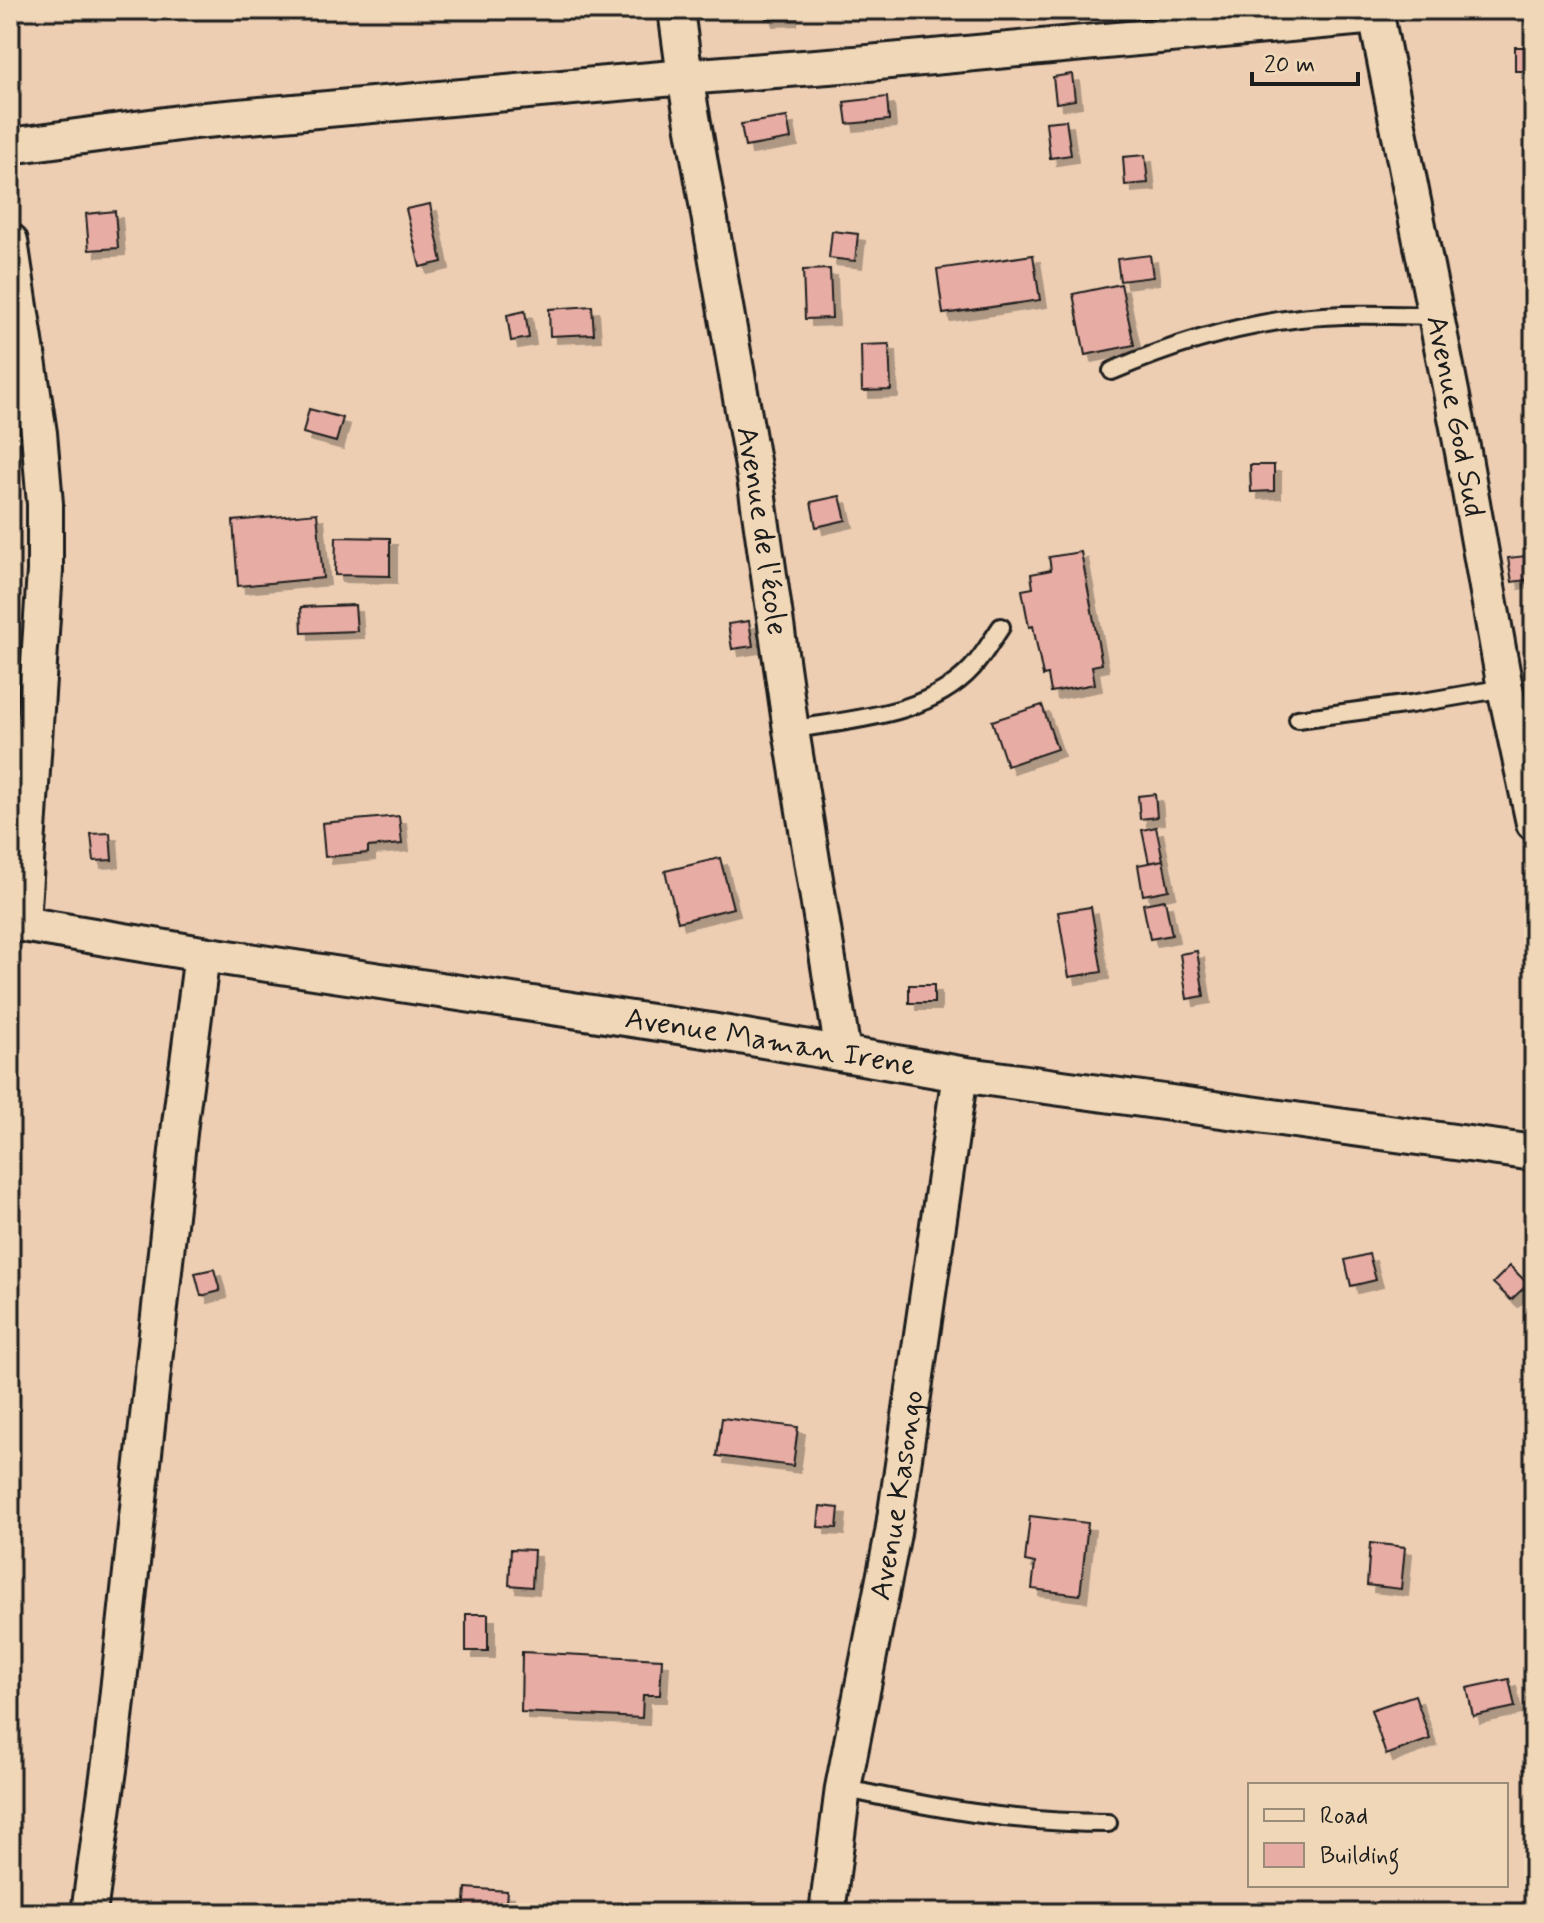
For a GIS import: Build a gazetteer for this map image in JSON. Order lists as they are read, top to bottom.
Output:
{
  "streets": {
    "street": [
      "Avenue God Sud",
      "Avenue de l'école",
      "Avenue Maman Irene",
      "Avenue Kasongo"
    ]
  },
  "crossings": [
    ["Avenue de l'école", "Avenue Maman Irene"],
    ["Avenue Maman Irene", "Avenue Kasongo"]
  ],
  "legend": ["Road", "Building"],
  "scale_bar": "20 m"
}
